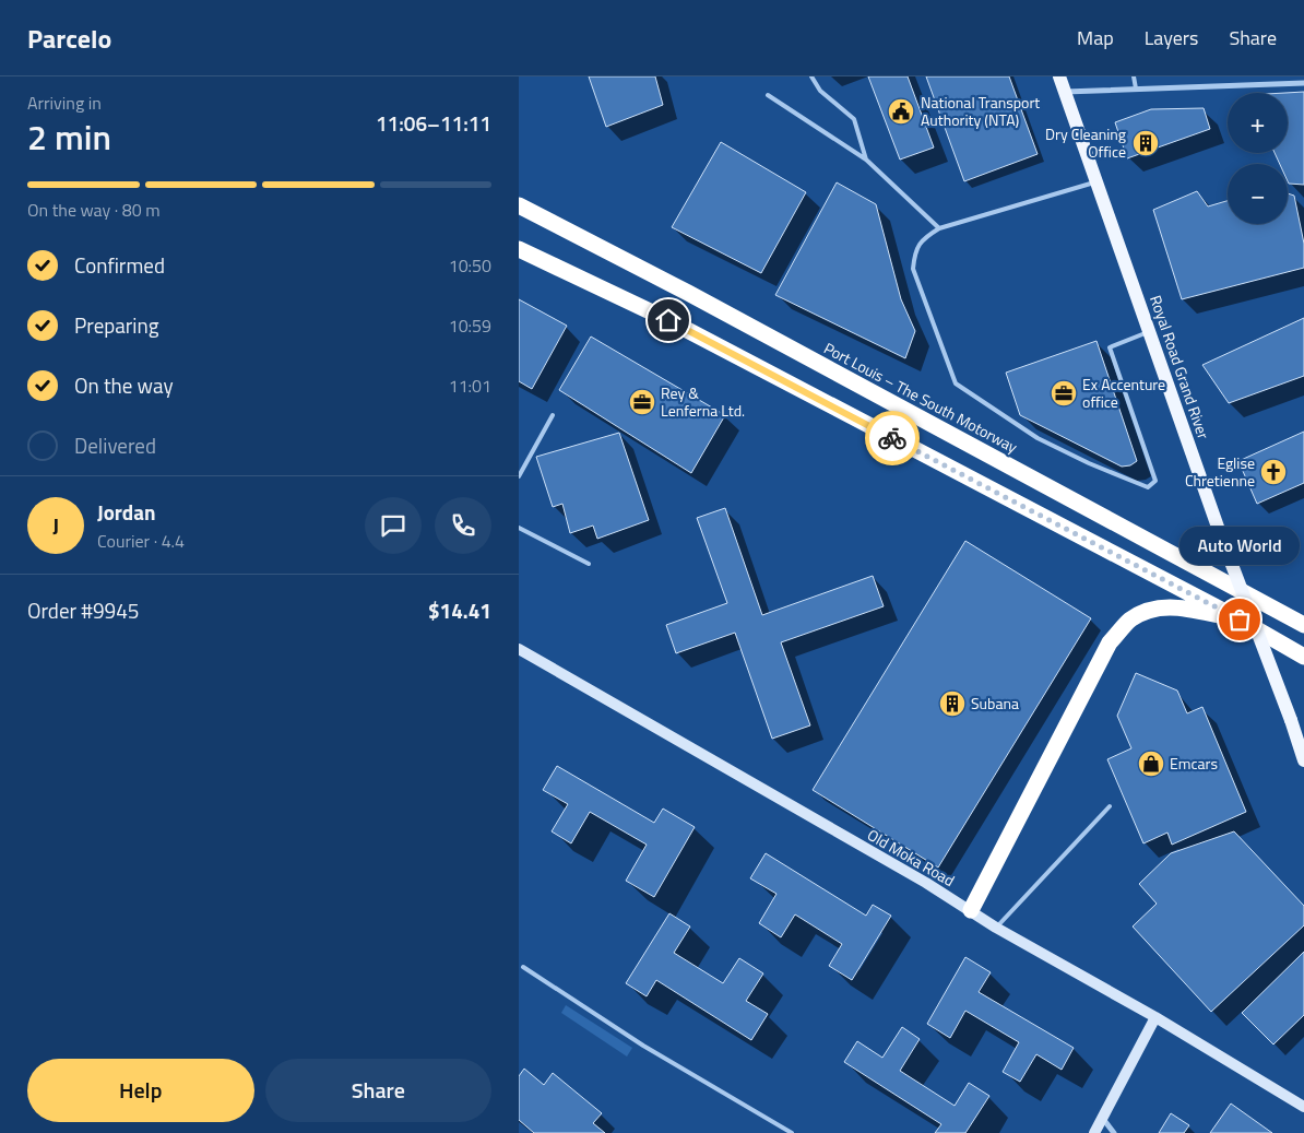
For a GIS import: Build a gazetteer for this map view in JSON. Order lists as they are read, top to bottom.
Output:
{
  "streets": {
    "highway": ["Port Louis – The South Motorway"],
    "main road": ["Royal Road Grand River", "Old Moka Road"]
  },
  "places": {
    "public building": ["National Transport Authority (NTA)"],
    "building": ["Dry Cleaning Office", "Subana"],
    "office": ["Ex Accenture office", "Rey & Lenferna Ltd."],
    "church": ["Eglise Chretienne"],
    "other": ["Auto World"],
    "shop": ["Emcars"]
  },
  "page": {
    "header": "Parcelo",
    "nav": ["Map", "Layers", "Share"],
    "heading": ["2 min", "Arriving in", "11:06–11:11"],
    "panel": [
      "Jordan",
      "Courier · 4.4",
      "Order #9945",
      "$14.41"
    ],
    "map_buttons": ["+", "−"],
    "bar": "On the way · 80 m",
    "list": [
      ["Confirmed", "10:50"],
      ["Preparing", "10:59"],
      ["On the way", "11:01"],
      "Delivered"
    ],
    "round": "J",
    "bubble": "Auto World",
    "buttons": ["Help", "Share"]
  }
}
